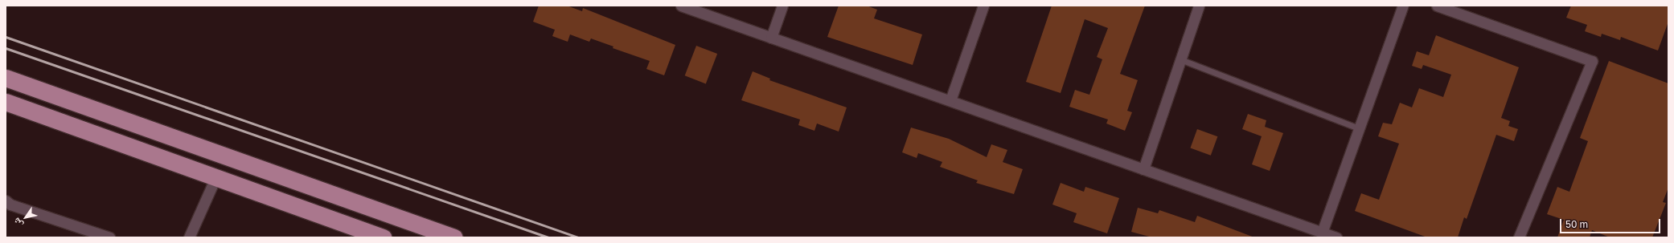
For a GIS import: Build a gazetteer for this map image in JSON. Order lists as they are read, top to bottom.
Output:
{
  "scale_bar": "50 m",
  "north": "bottom left"
}
